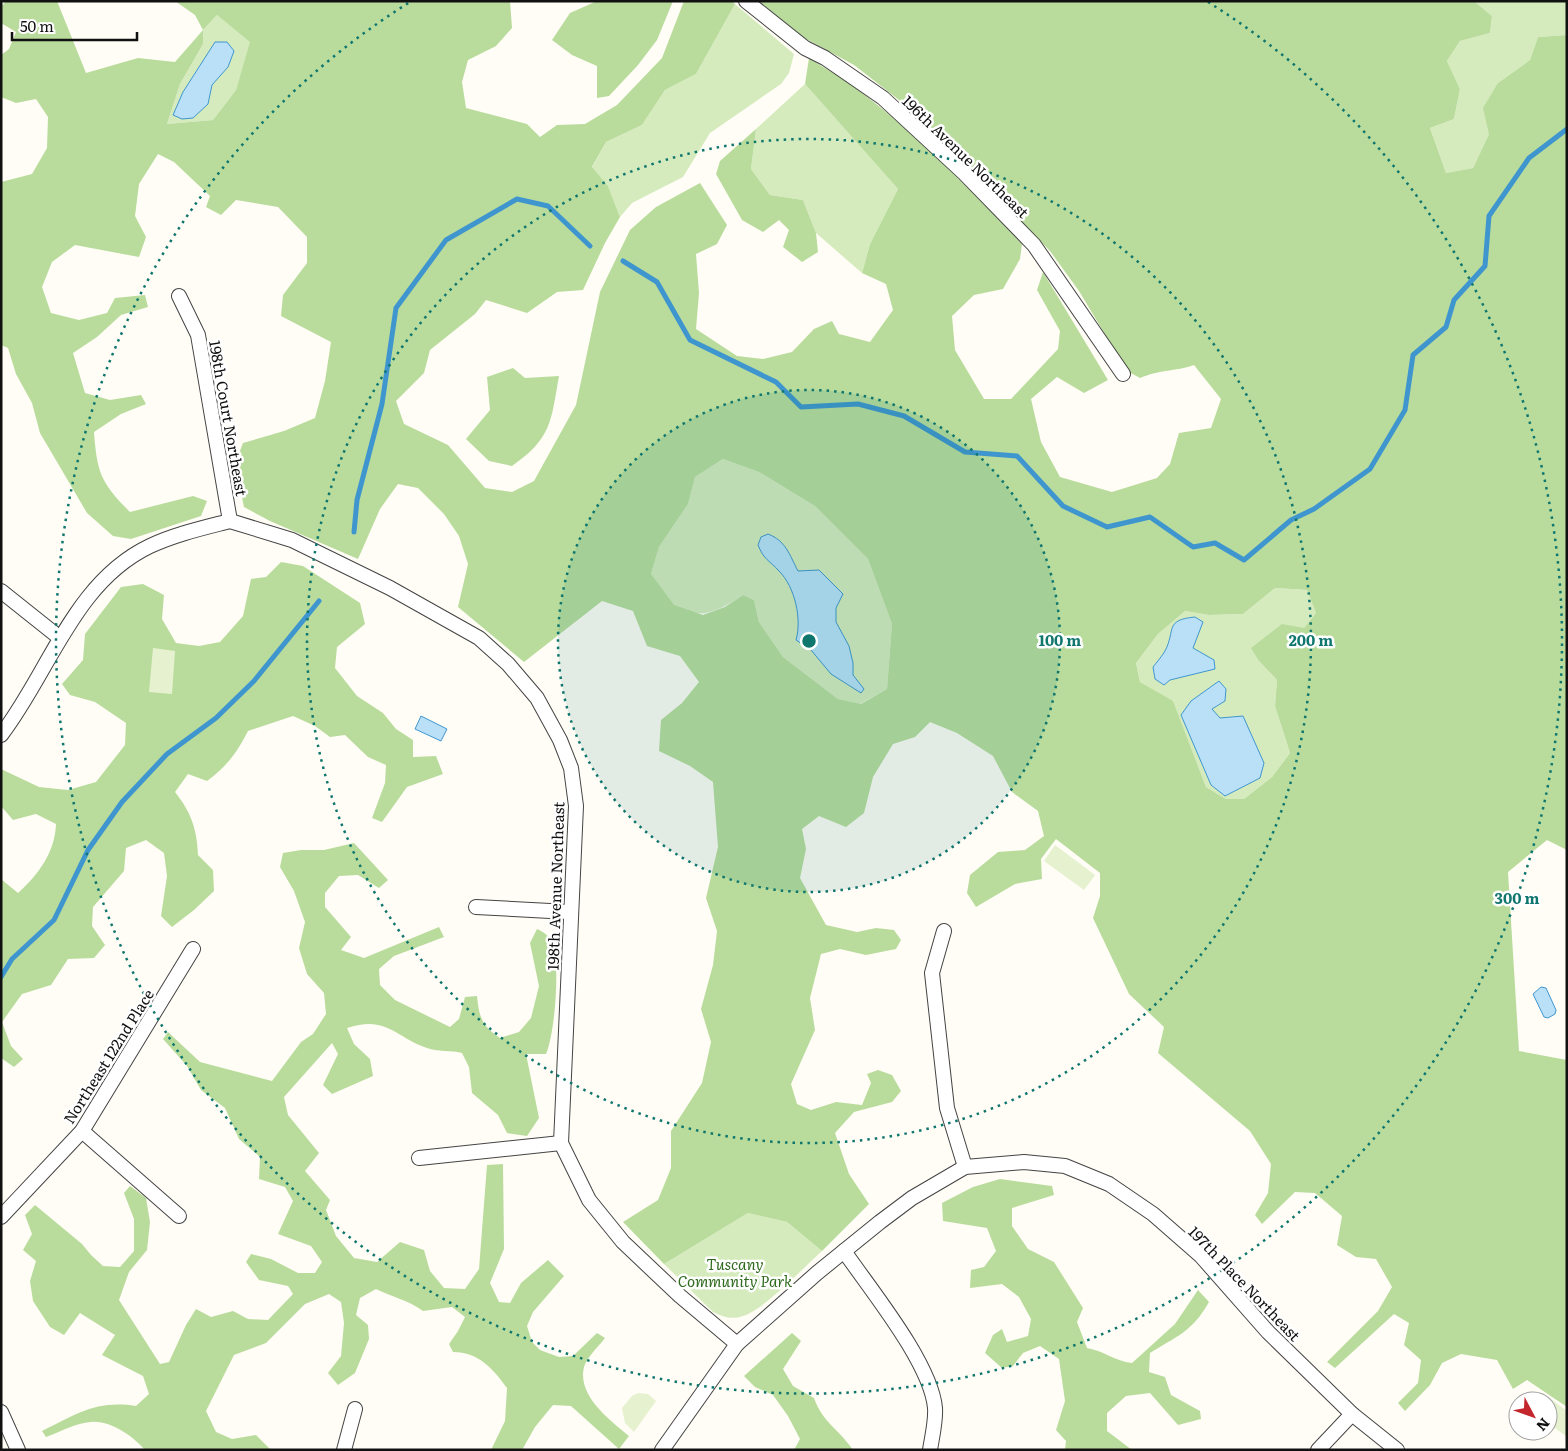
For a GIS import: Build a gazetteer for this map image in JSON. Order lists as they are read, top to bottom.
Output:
{
  "streets": {
    "street": [
      "196th Avenue Northeast",
      "198th Court Northeast",
      "198th Avenue Northeast",
      "Northeast 122nd Place",
      "197th Place Northeast"
    ]
  },
  "crossings": [
    ["198th Court Northeast", "198th Avenue Northeast"]
  ],
  "parks": ["Tuscany Community Park"],
  "scale_bar": "50 m",
  "north": "bottom right",
  "rings": ["100 m", "200 m", "300 m"]
}
